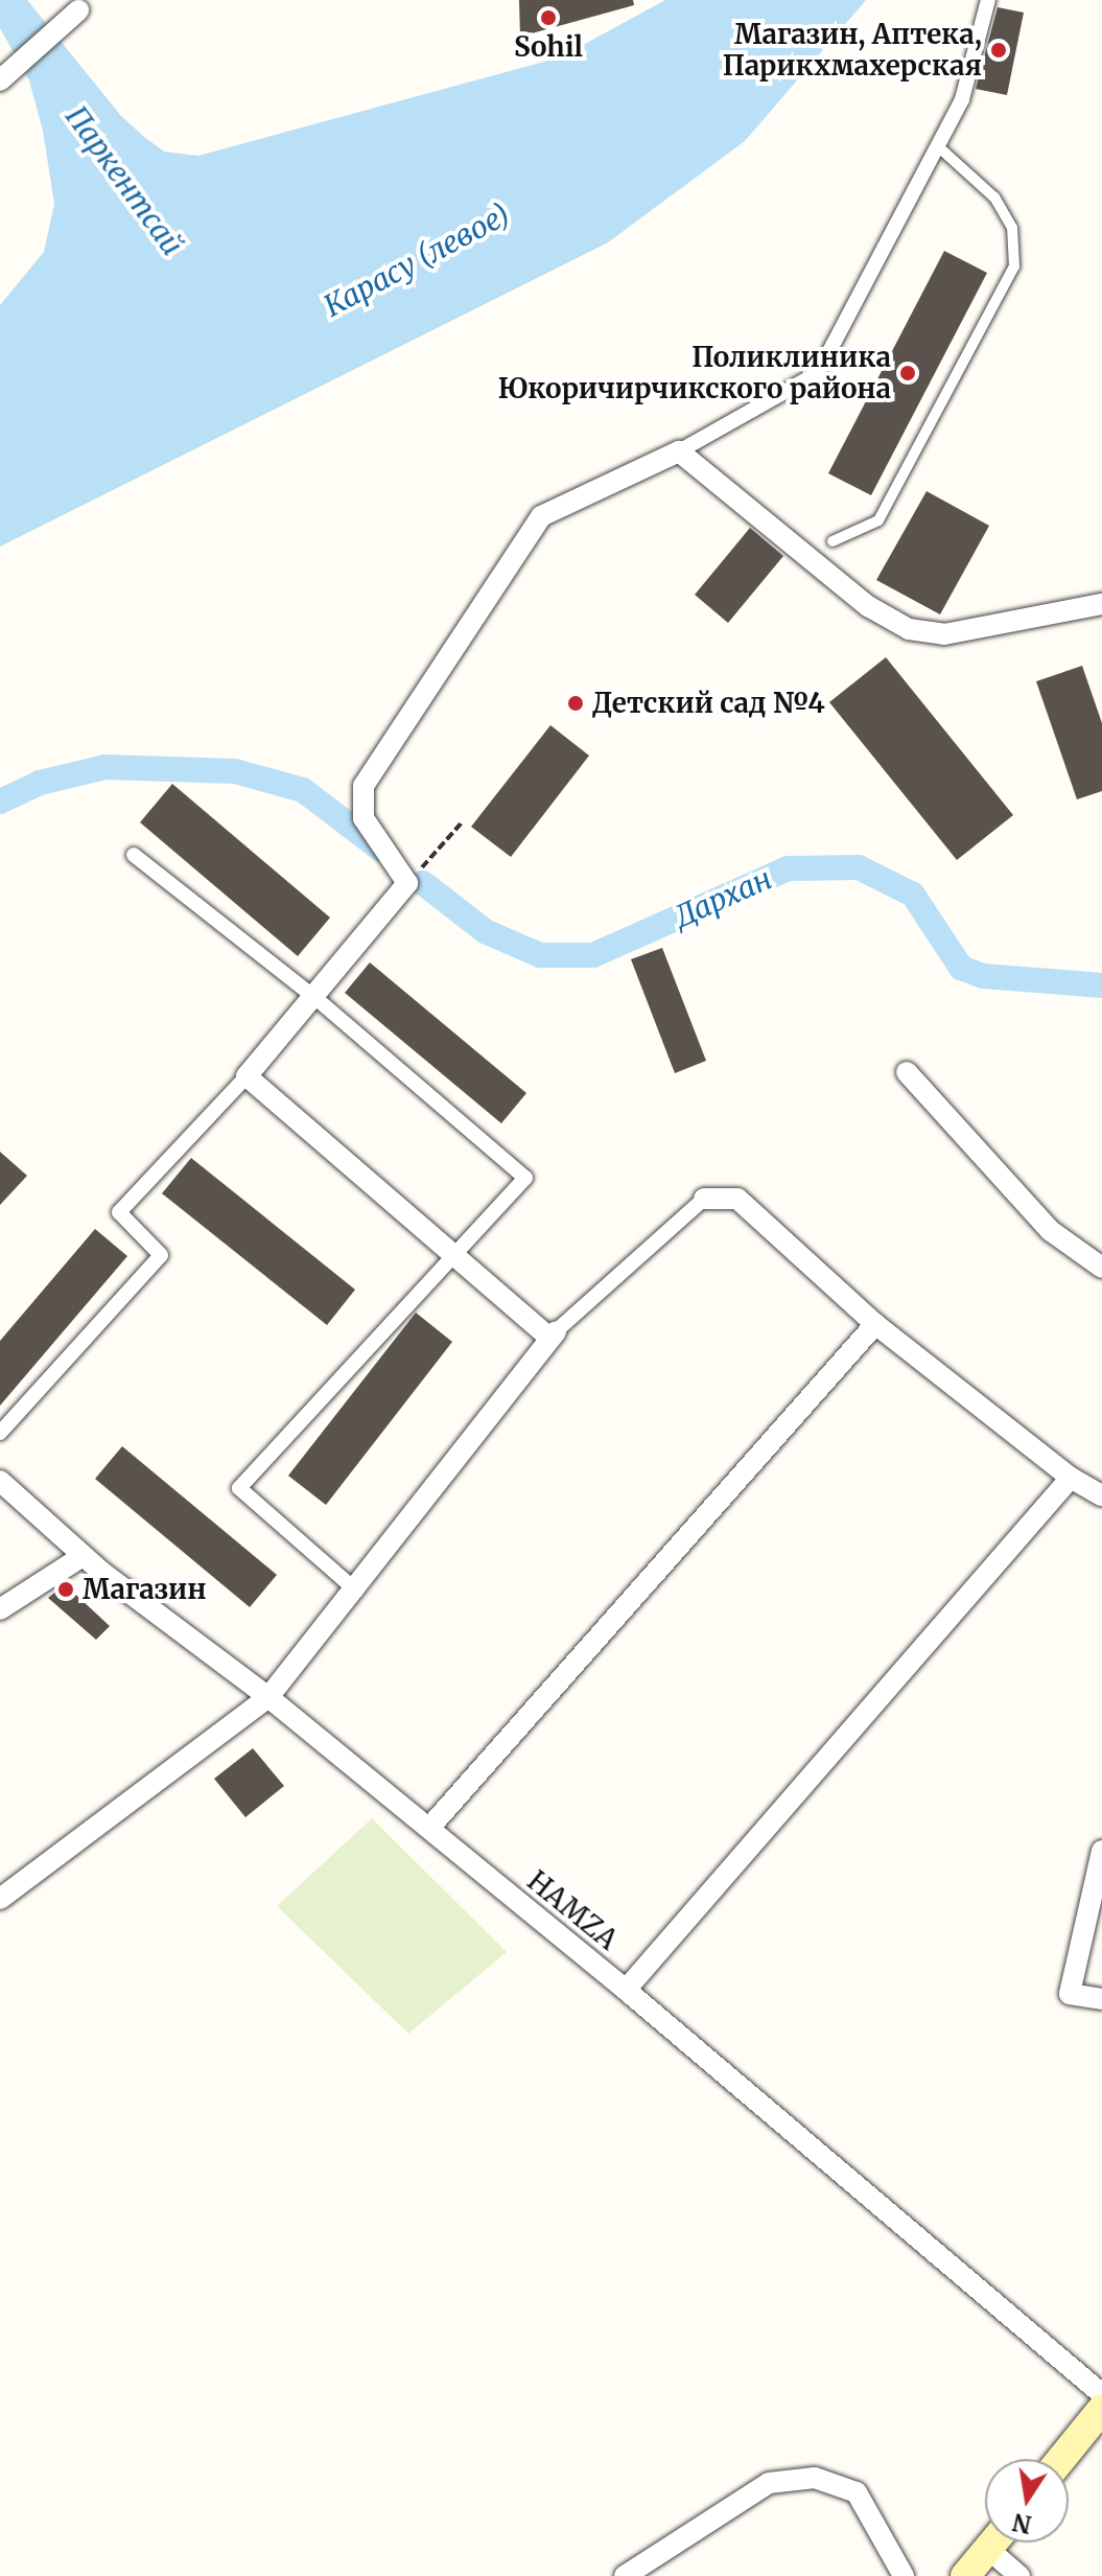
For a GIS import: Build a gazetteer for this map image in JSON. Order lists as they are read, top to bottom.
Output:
{
  "streets": {
    "street": ["HAMZA"]
  },
  "water": ["Паркентсай", "Карасу (левое)", "Дархан"],
  "places": [
    "Sohil",
    "Магазин, Аптека, Парикхмахерская",
    "Поликлиника Юкоричирчикского района",
    "Детский сад №4",
    "Магазин"
  ],
  "north": "bottom"
}
